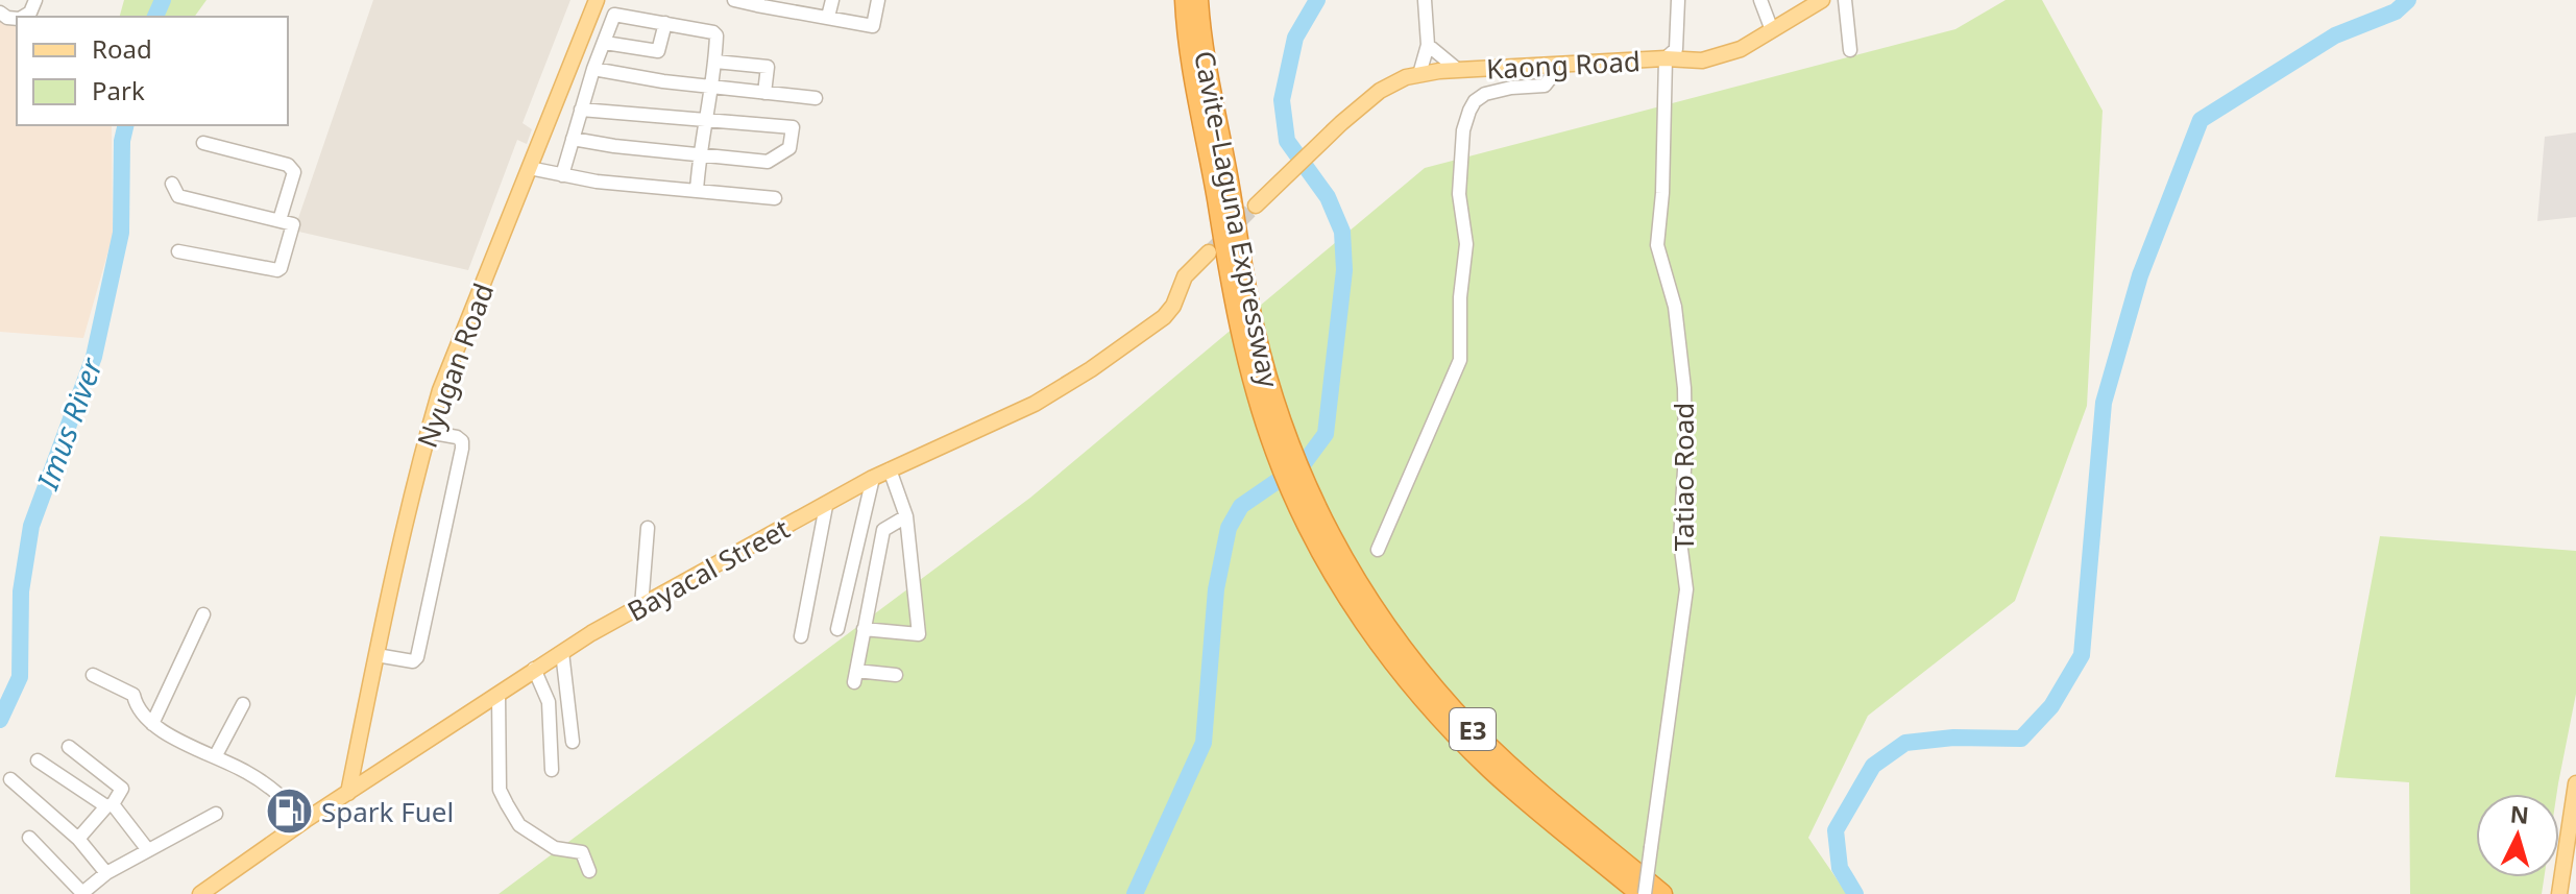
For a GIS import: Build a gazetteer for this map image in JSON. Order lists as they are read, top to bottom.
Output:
{
  "streets": {
    "highway": ["Cavite–Laguna Expressway", "E3"],
    "main road": ["Kaong Road", "Nyugan Road", "Bayacal Street"],
    "street": ["Tatiao Road"]
  },
  "crossings": [
    ["Kaong Road", "Tatiao Road"],
    ["Cavite–Laguna Expressway", "Tatiao Road"],
    ["Nyugan Road", "Bayacal Street"]
  ],
  "water": ["Imus River"],
  "places": {
    "fuel station": ["Spark Fuel"]
  },
  "legend": ["Road", "Park"],
  "north": "top"
}
